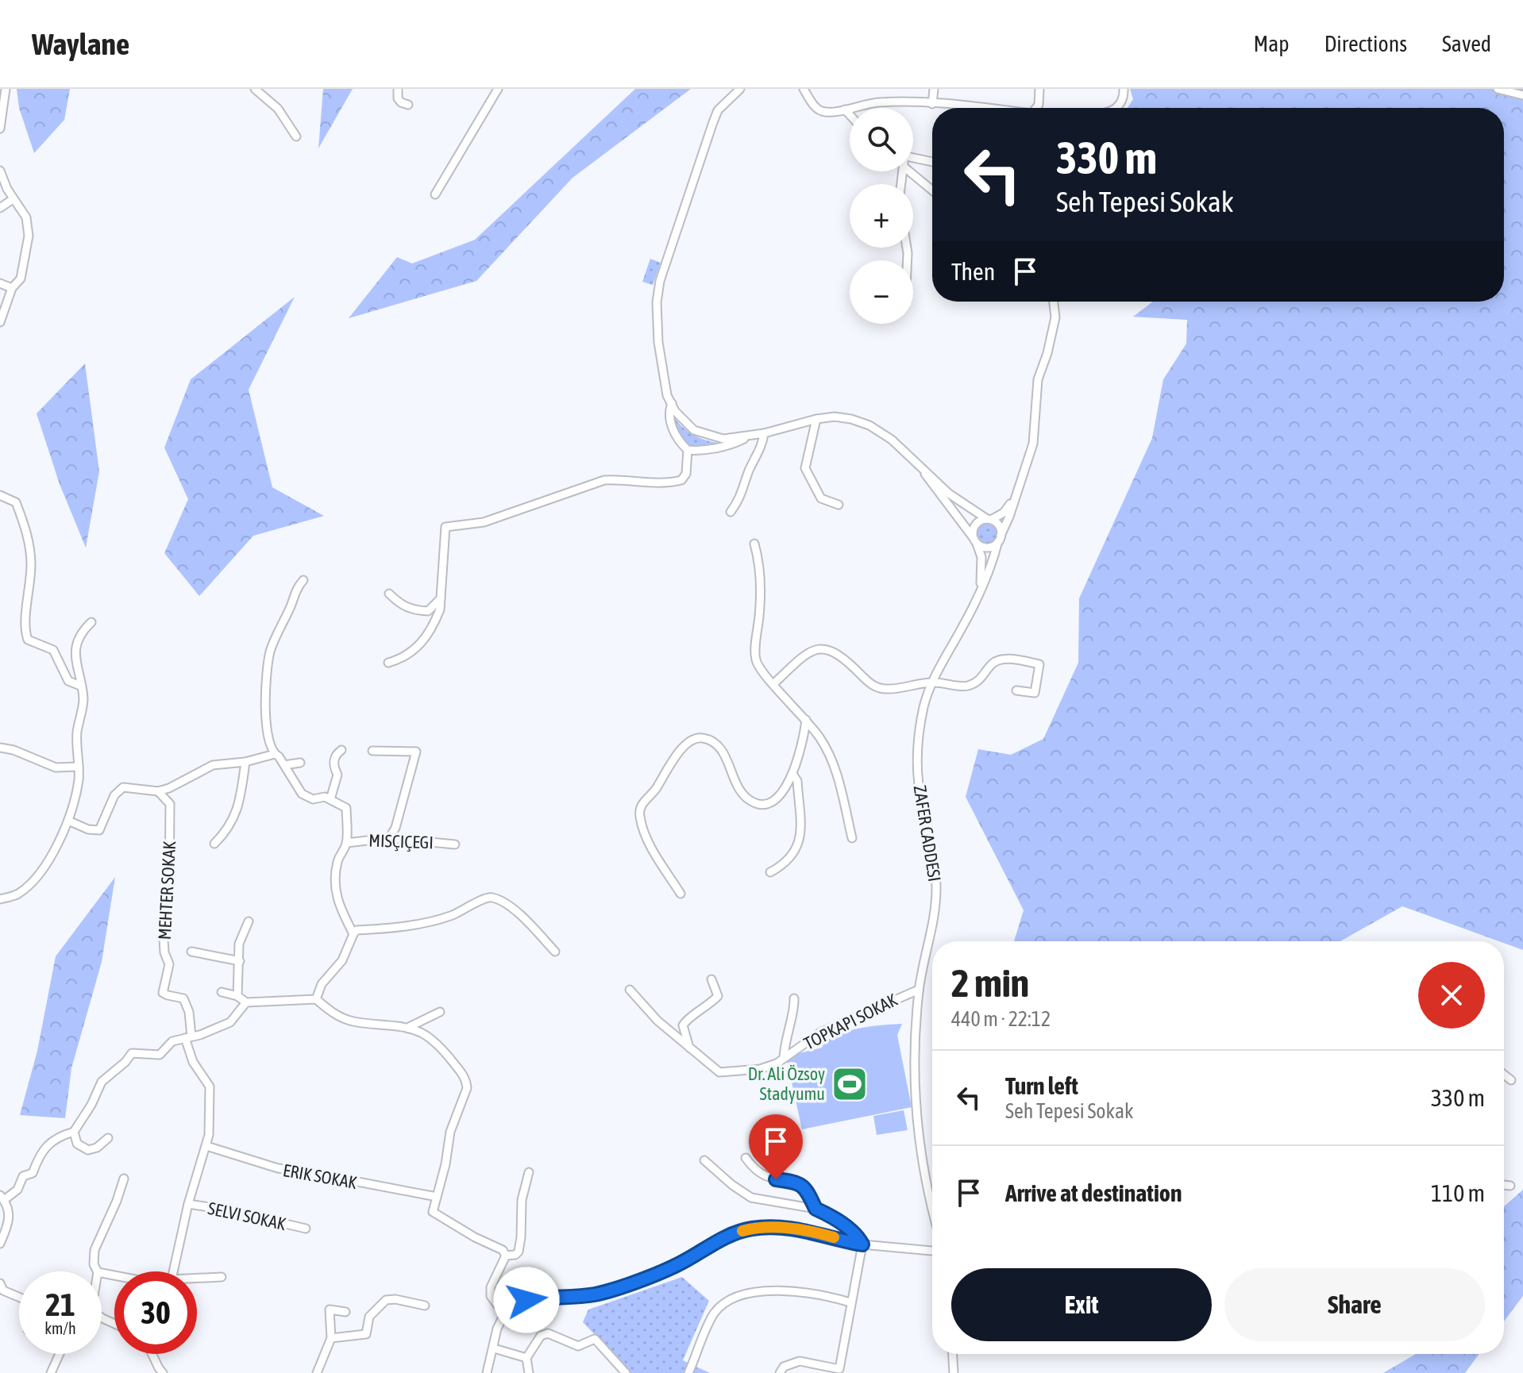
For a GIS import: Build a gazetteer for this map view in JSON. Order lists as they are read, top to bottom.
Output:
{
  "streets": {
    "street": [
      "ZAFER CADDESI",
      "MISÇIÇEGI",
      "MEHTER SOKAK",
      "TOPKAPI SOKAK",
      "ERIK SOKAK",
      "SELVI SOKAK"
    ]
  },
  "crossings": [
    ["ZAFER CADDESI", "TOPKAPI SOKAK"]
  ],
  "places": {
    "sports": ["Dr. Ali Özsoy Stadyumu"]
  },
  "page": {
    "header": "Waylane",
    "nav": ["Map", "Directions", "Saved"],
    "map_buttons": ["+", "−"],
    "turn": ["330 m", "Seh Tepesi Sokak"],
    "then": "Then",
    "heading": ["2 min", "440 m · 22:12"],
    "list": [
      {
        "name": "Turn left",
        "note": "Seh Tepesi Sokak",
        "value": "330 m"
      },
      {
        "name": "Arrive at destination",
        "value": "110 m"
      }
    ],
    "buttons": ["Exit", "Share"],
    "speed": "21 km/h",
    "limit": "30"
  }
}
